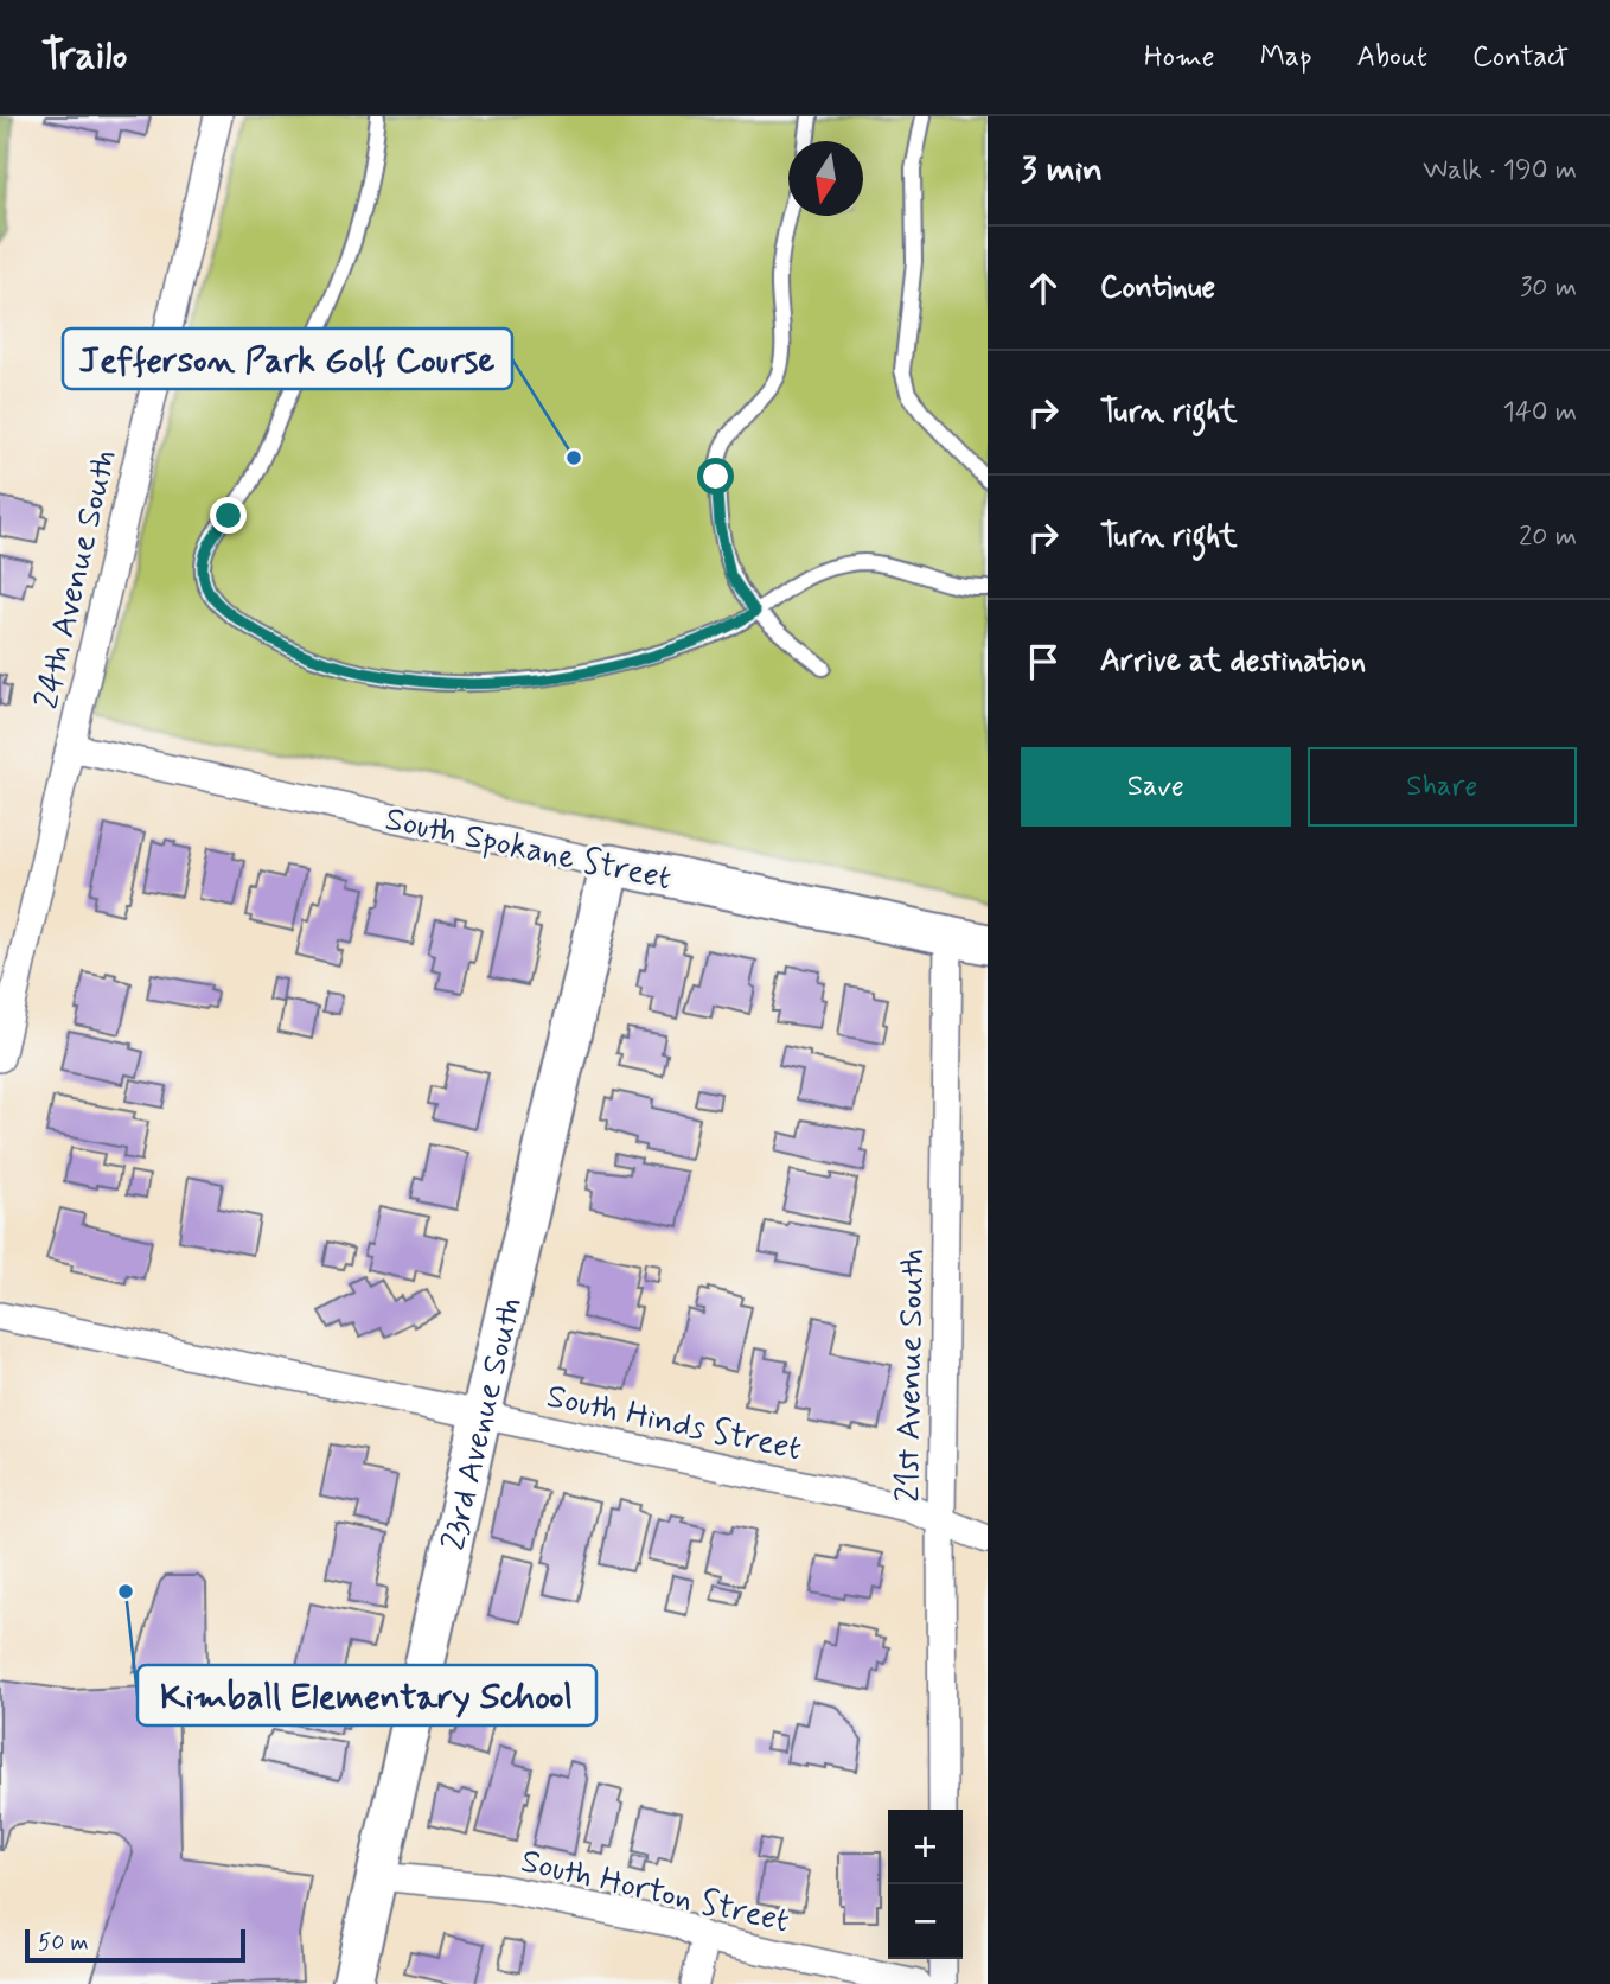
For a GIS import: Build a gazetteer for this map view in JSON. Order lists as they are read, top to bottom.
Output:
{
  "streets": {
    "street": [
      "24th Avenue South",
      "South Spokane Street",
      "21st Avenue South",
      "South Hinds Street",
      "23rd Avenue South",
      "South Horton Street"
    ]
  },
  "crossings": [
    ["24th Avenue South", "South Spokane Street"],
    ["South Spokane Street", "21st Avenue South"],
    ["South Spokane Street", "23rd Avenue South"],
    ["21st Avenue South", "South Hinds Street"],
    ["South Hinds Street", "23rd Avenue South"],
    ["23rd Avenue South", "South Horton Street"]
  ],
  "places": ["Jefferson Park Golf Course", "Kimball Elementary School"],
  "scale_bar": "50 m",
  "north": "bottom",
  "page": {
    "header": "Trailo",
    "nav": [
      "Home",
      "Map",
      "About",
      "Contact"
    ],
    "heading": ["3 min", "Walk · 190 m"],
    "list": [
      ["Continue", "30 m"],
      ["Turn right", "140 m"],
      ["Turn right", "20 m"],
      "Arrive at destination"
    ],
    "buttons": ["Save", "Share"],
    "map_buttons": ["+", "−"],
    "scale": "50 m"
  }
}
